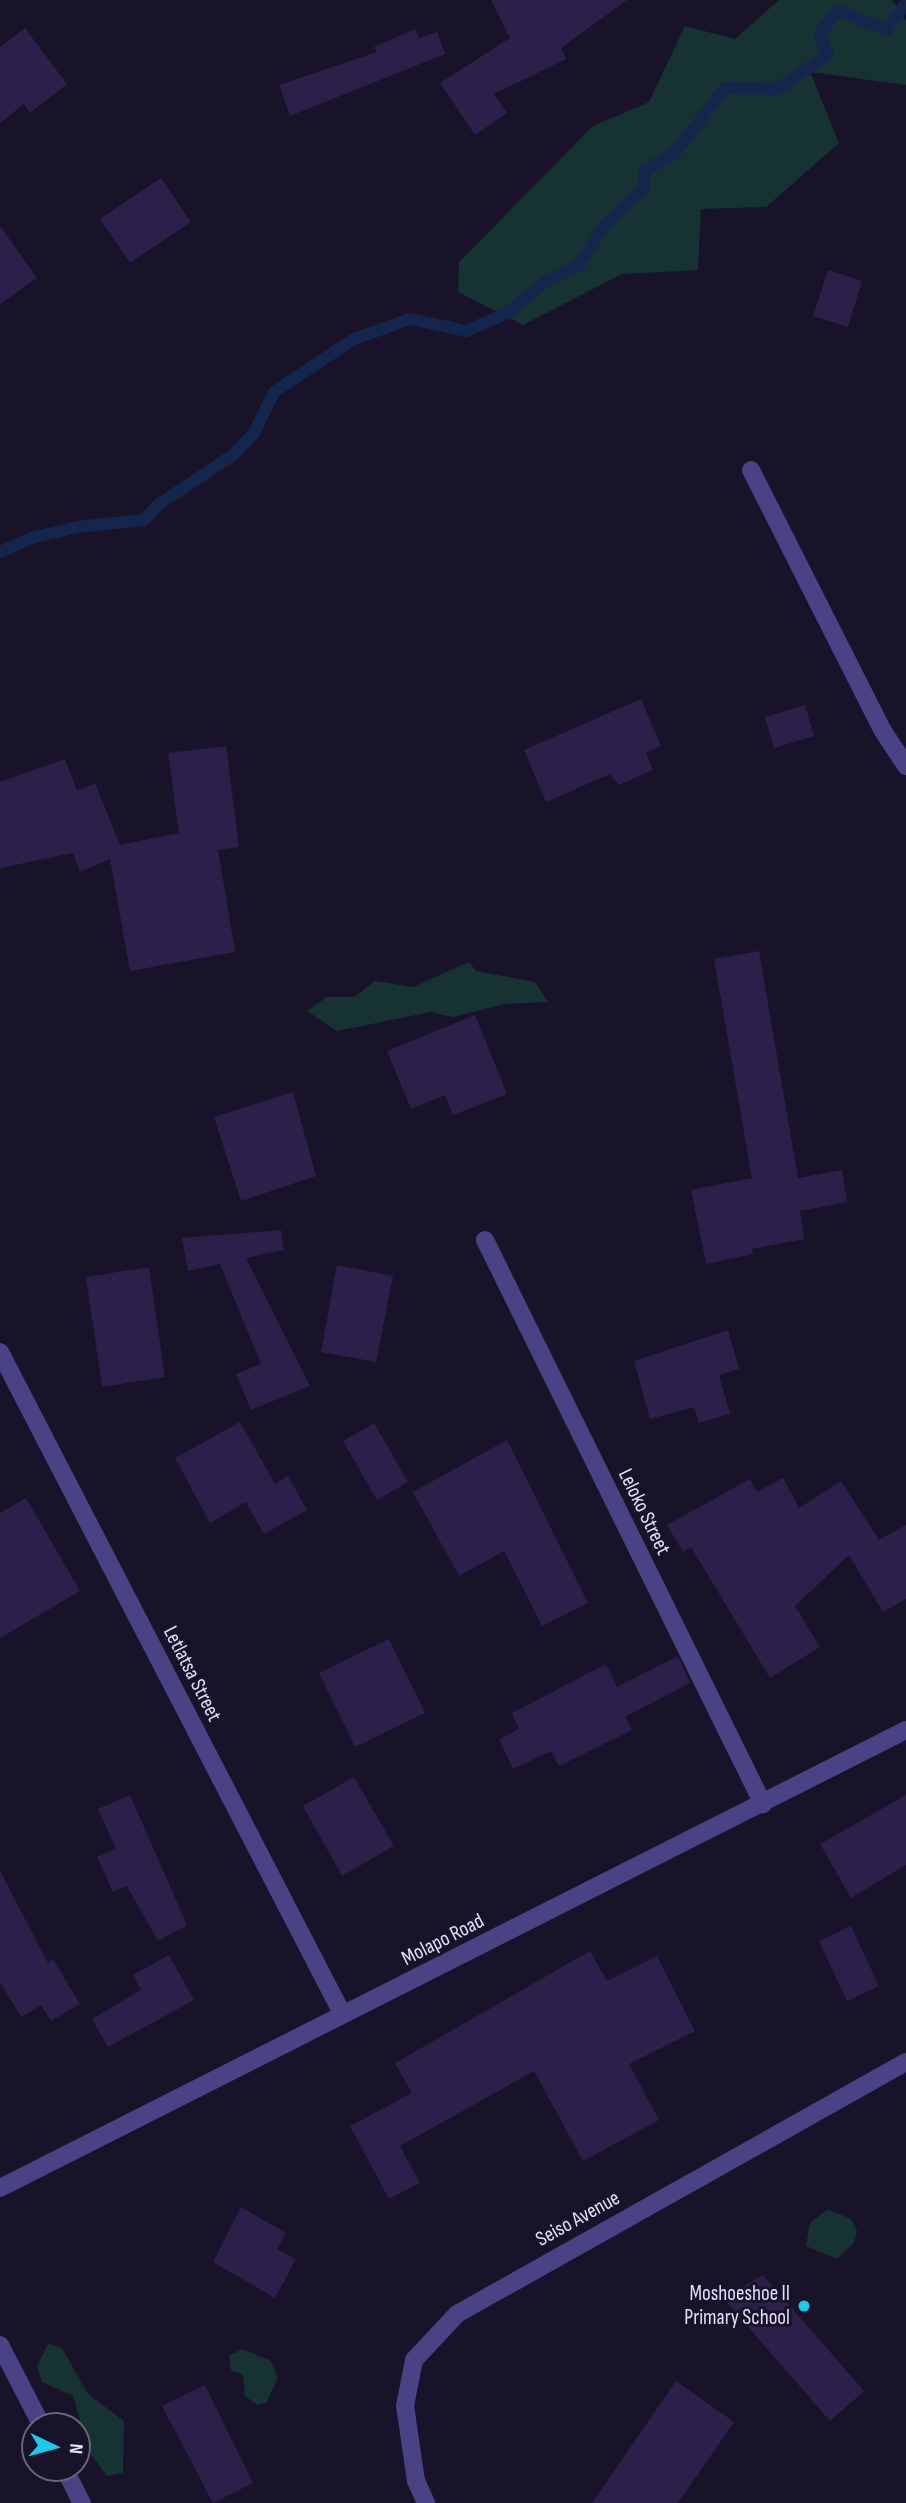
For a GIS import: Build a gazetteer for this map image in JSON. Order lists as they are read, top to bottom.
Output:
{
  "streets": {
    "street": [
      "Leloko Street",
      "Letlatsa Street",
      "Molapo Road",
      "Seiso Avenue"
    ]
  },
  "crossings": [
    ["Leloko Street", "Molapo Road"],
    ["Letlatsa Street", "Molapo Road"]
  ],
  "places": ["Moshoeshoe II Primary School"],
  "north": "right"
}
